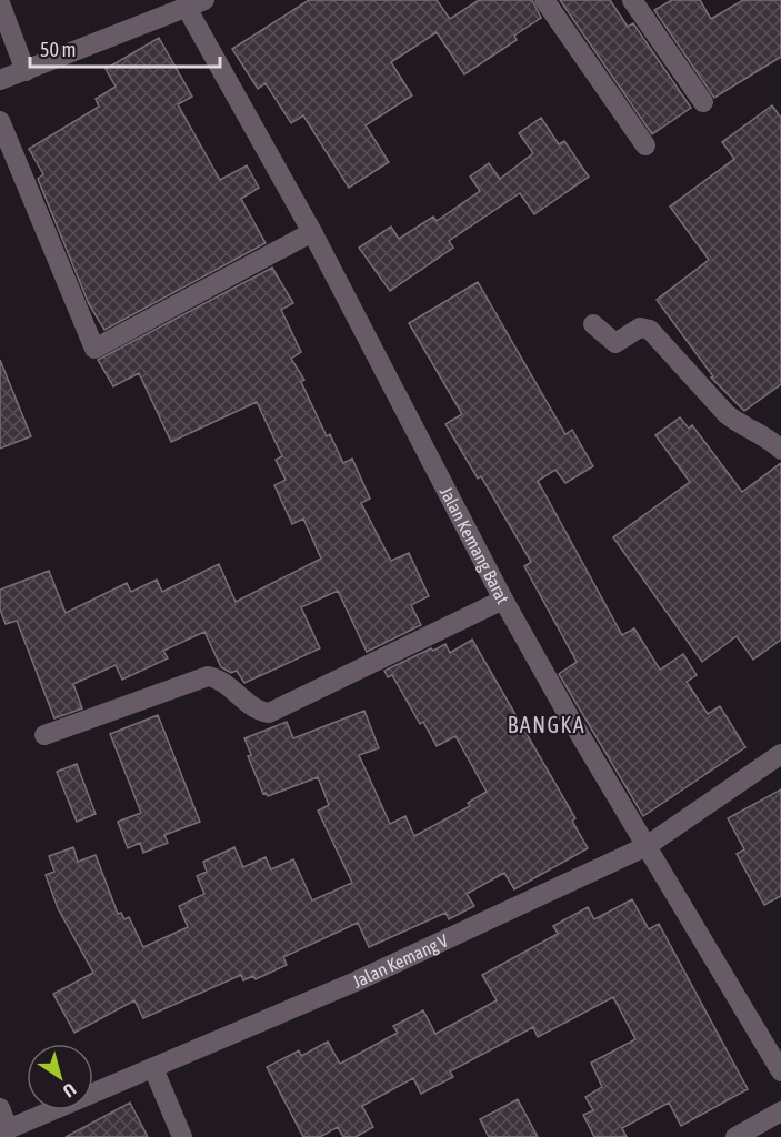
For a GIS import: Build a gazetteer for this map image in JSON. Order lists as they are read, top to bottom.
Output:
{
  "streets": {
    "street": ["Jalan Kemang Barat", "Jalan Kemang V"]
  },
  "crossings": [
    ["Jalan Kemang Barat", "Jalan Kemang V"]
  ],
  "districts": ["BANGKA"],
  "scale_bar": "50 m",
  "north": "bottom right"
}
